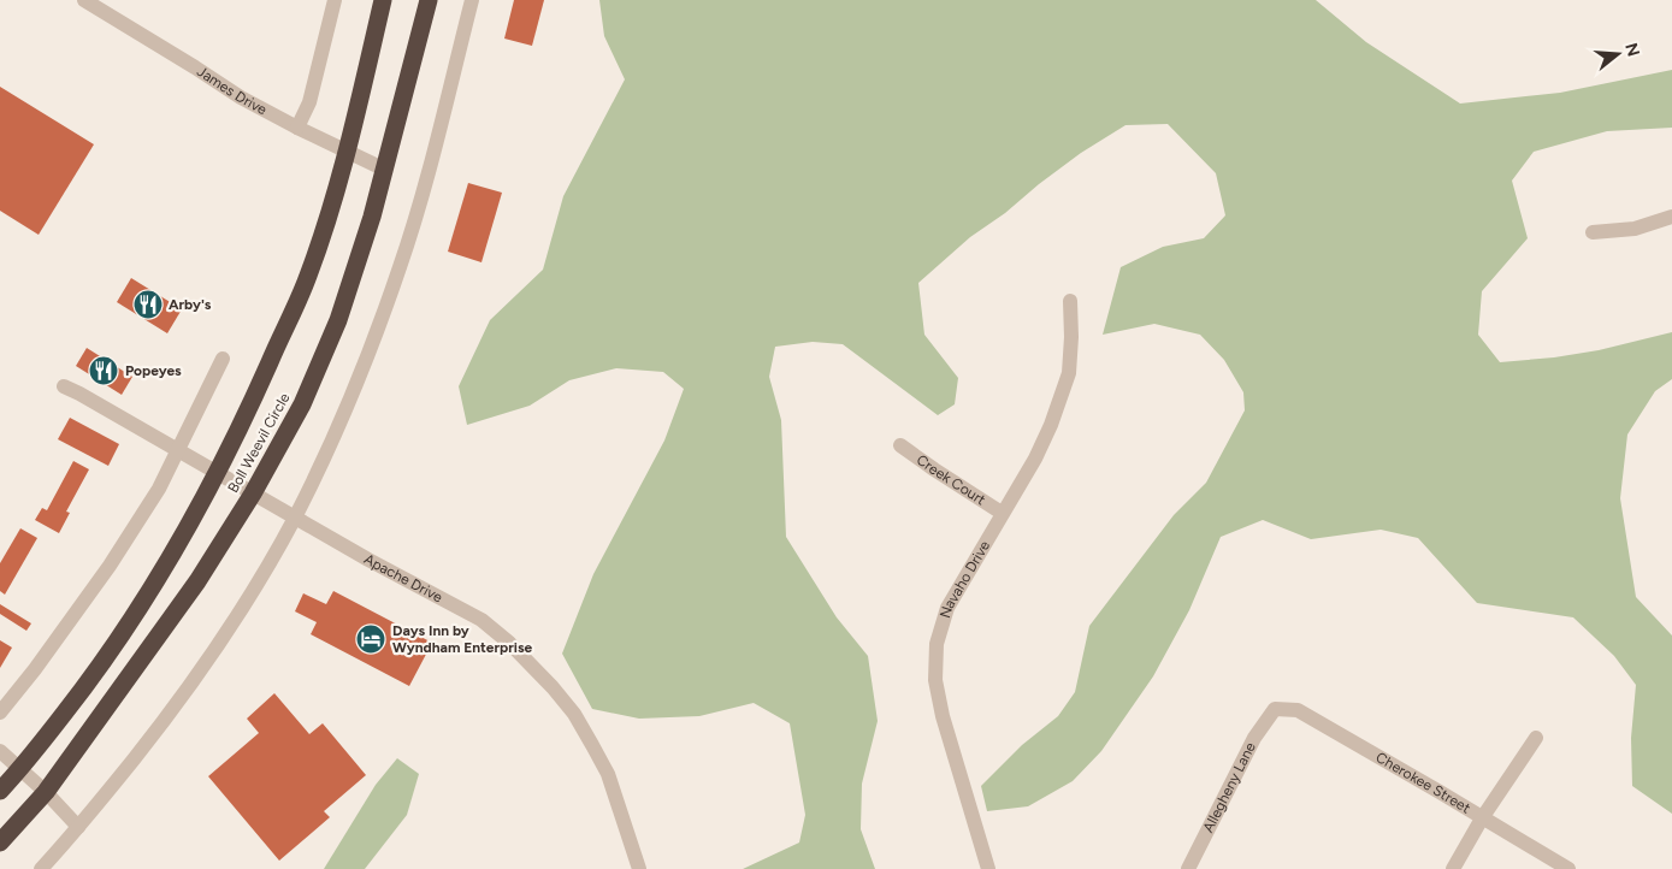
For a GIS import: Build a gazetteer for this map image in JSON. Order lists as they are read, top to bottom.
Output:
{
  "streets": {
    "highway": ["Boll Weevil Circle"],
    "street": [
      "James Drive",
      "Creek Court",
      "Apache Drive",
      "Navaho Drive",
      "Cherokee Street",
      "Allegheny Lane"
    ]
  },
  "crossings": [
    ["James Drive", "Boll Weevil Circle"],
    ["Boll Weevil Circle", "Apache Drive"],
    ["Creek Court", "Navaho Drive"],
    ["Cherokee Street", "Allegheny Lane"]
  ],
  "places": {
    "restaurant": ["Arby's", "Popeyes"],
    "hotel": ["Days Inn by Wyndham Enterprise"]
  },
  "north": "right"
}
